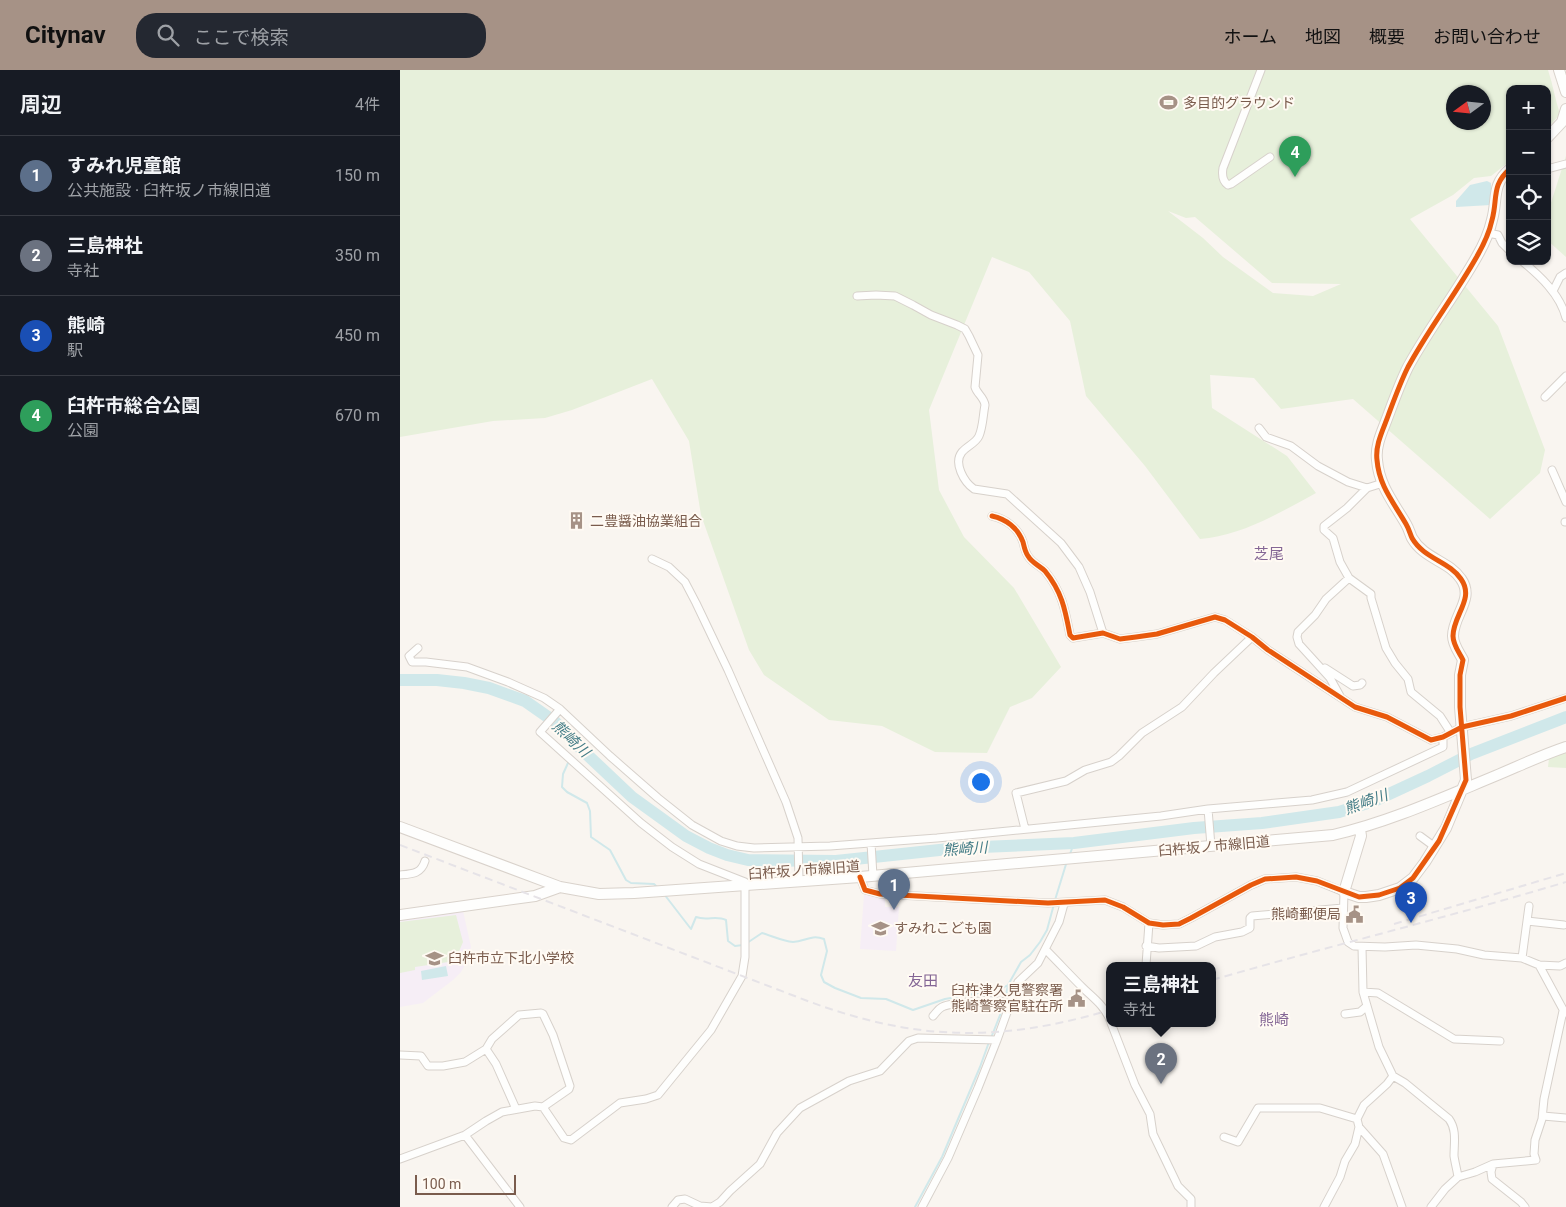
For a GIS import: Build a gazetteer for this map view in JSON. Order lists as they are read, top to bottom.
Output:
{
  "streets": {
    "street": ["臼杵坂ノ市線旧道"]
  },
  "districts": ["芝尾", "友田", "熊崎"],
  "water": ["熊崎川"],
  "places": {
    "sports": ["多目的グラウンド"],
    "building": ["二豊醤油協業組合"],
    "public building": ["熊崎郵便局", "臼杵津久見警察署 熊崎警察官駐在所"],
    "school or university": ["すみれこども園", "臼杵市立下北小学校"]
  },
  "scale_bar": "100 m",
  "north": "left",
  "page": {
    "header": "Citynav",
    "search": "ここで検索",
    "nav": [
      "ホーム",
      "地図",
      "概要",
      "お問い合わせ"
    ],
    "heading": ["周辺", "4件"],
    "map_buttons": ["+", "−"],
    "list": [
      {
        "mark": "1",
        "name": "すみれ児童館",
        "note": "公共施設 · 臼杵坂ノ市線旧道",
        "value": "150 m"
      },
      {
        "mark": "2",
        "name": "三島神社",
        "note": "寺社",
        "value": "350 m"
      },
      {
        "mark": "3",
        "name": "熊崎",
        "note": "駅",
        "value": "450 m"
      },
      {
        "mark": "4",
        "name": "臼杵市総合公園",
        "note": "公園",
        "value": "670 m"
      }
    ],
    "pins": [
      "4",
      "1",
      "3",
      "2"
    ],
    "popup": ["三島神社", "寺社"],
    "scale": "100 m"
  }
}
